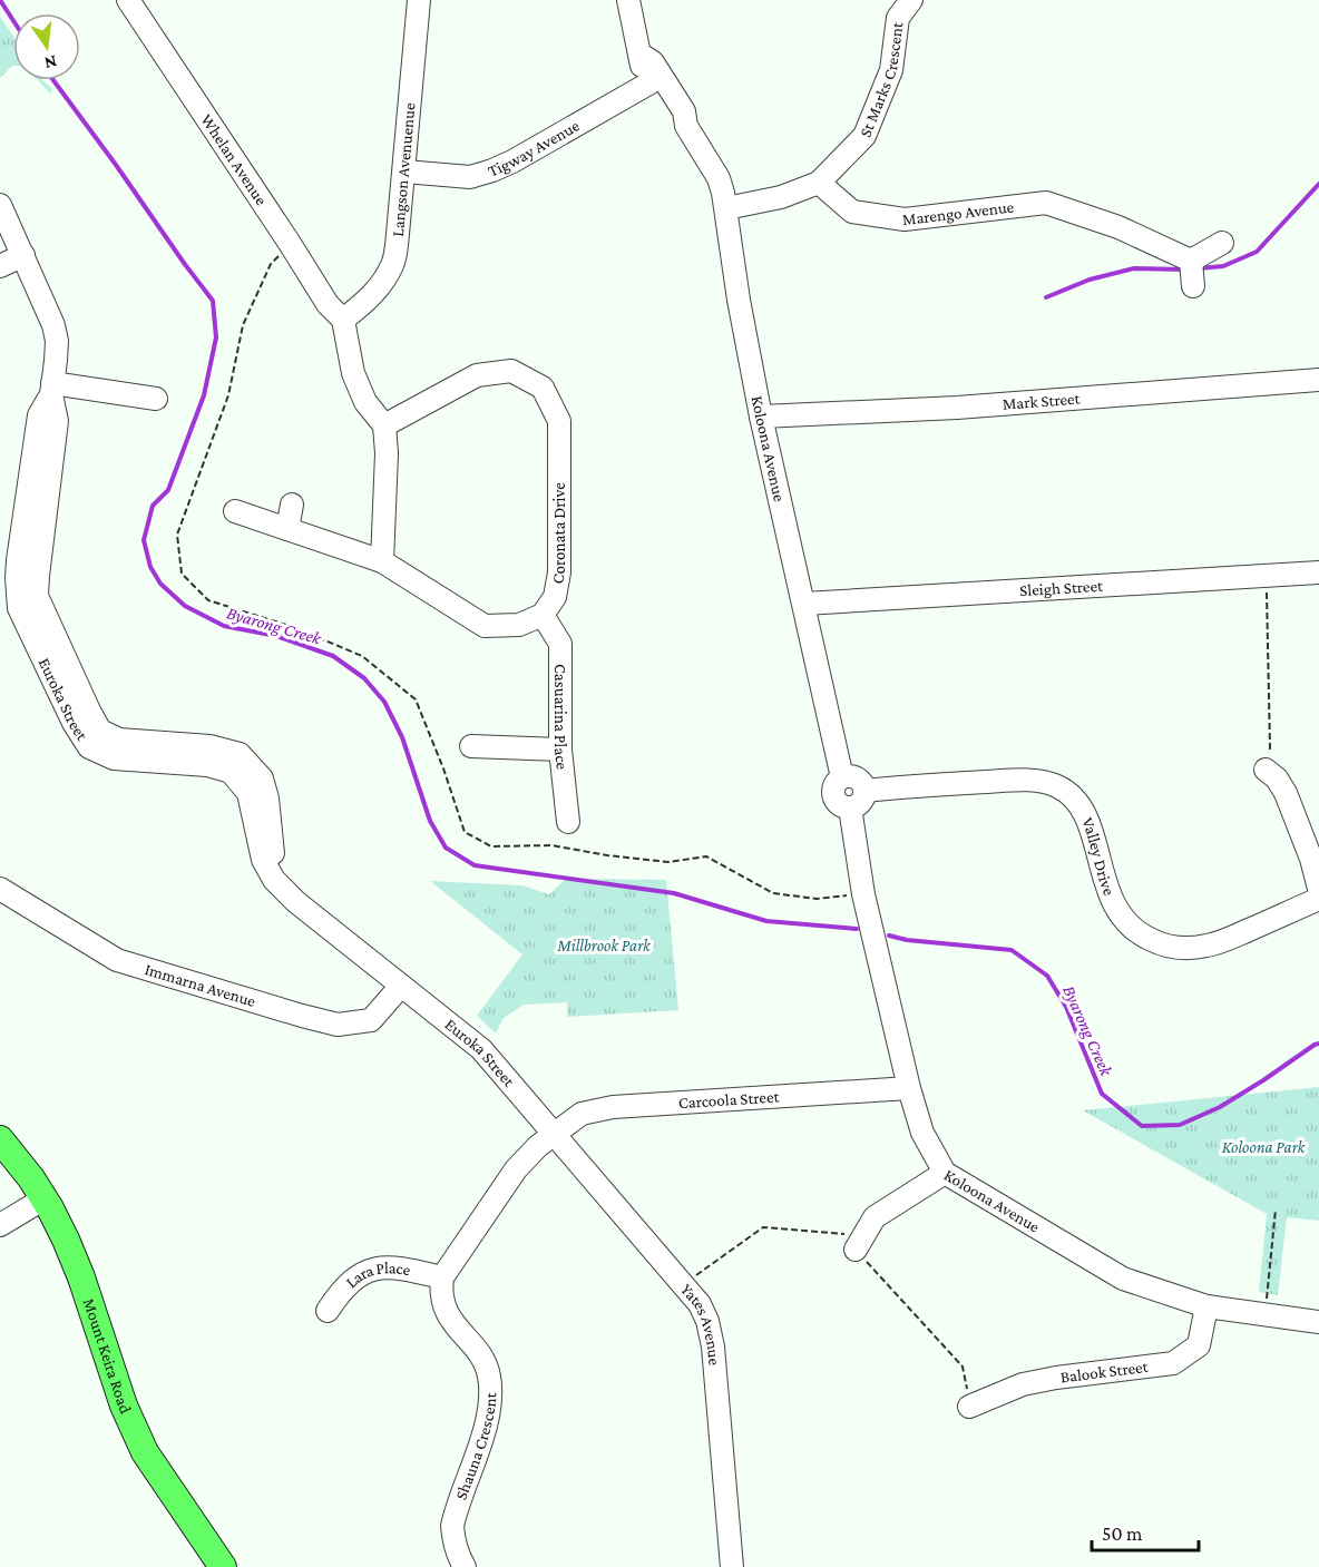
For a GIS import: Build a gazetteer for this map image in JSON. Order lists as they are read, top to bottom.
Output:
{
  "streets": {
    "main road": ["Mount Keira Road"],
    "street": [
      "St Marks Crescent",
      "Tigway Avenue",
      "Whelan Avenue",
      "Langson Avenuenue",
      "Marengo Avenue",
      "Mark Street",
      "Koloona Avenue",
      "Coronata Drive",
      "Sleigh Street",
      "Euroka Street",
      "Casuarina Place",
      "Valley Drive",
      "Immarna Avenue",
      "Carcoola Street",
      "Lara Place",
      "Yates Avenue",
      "Balook Street",
      "Shauna Crescent"
    ]
  },
  "crossings": [
    ["St Marks Crescent", "Marengo Avenue"],
    ["Tigway Avenue", "Langson Avenuenue"],
    ["Tigway Avenue", "Koloona Avenue"],
    ["Whelan Avenue", "Langson Avenuenue"],
    ["Mark Street", "Koloona Avenue"],
    ["Koloona Avenue", "Sleigh Street"],
    ["Koloona Avenue", "Valley Drive"],
    ["Koloona Avenue", "Carcoola Street"],
    ["Koloona Avenue", "Balook Street"],
    ["Coronata Drive", "Casuarina Place"],
    ["Euroka Street", "Immarna Avenue"],
    ["Euroka Street", "Carcoola Street"],
    ["Euroka Street", "Yates Avenue"],
    ["Carcoola Street", "Yates Avenue"],
    ["Lara Place", "Shauna Crescent"]
  ],
  "water": ["Byarong Creek"],
  "parks": ["Millbrook Park", "Koloona Park"],
  "scale_bar": "50 m",
  "north": "bottom"
}
